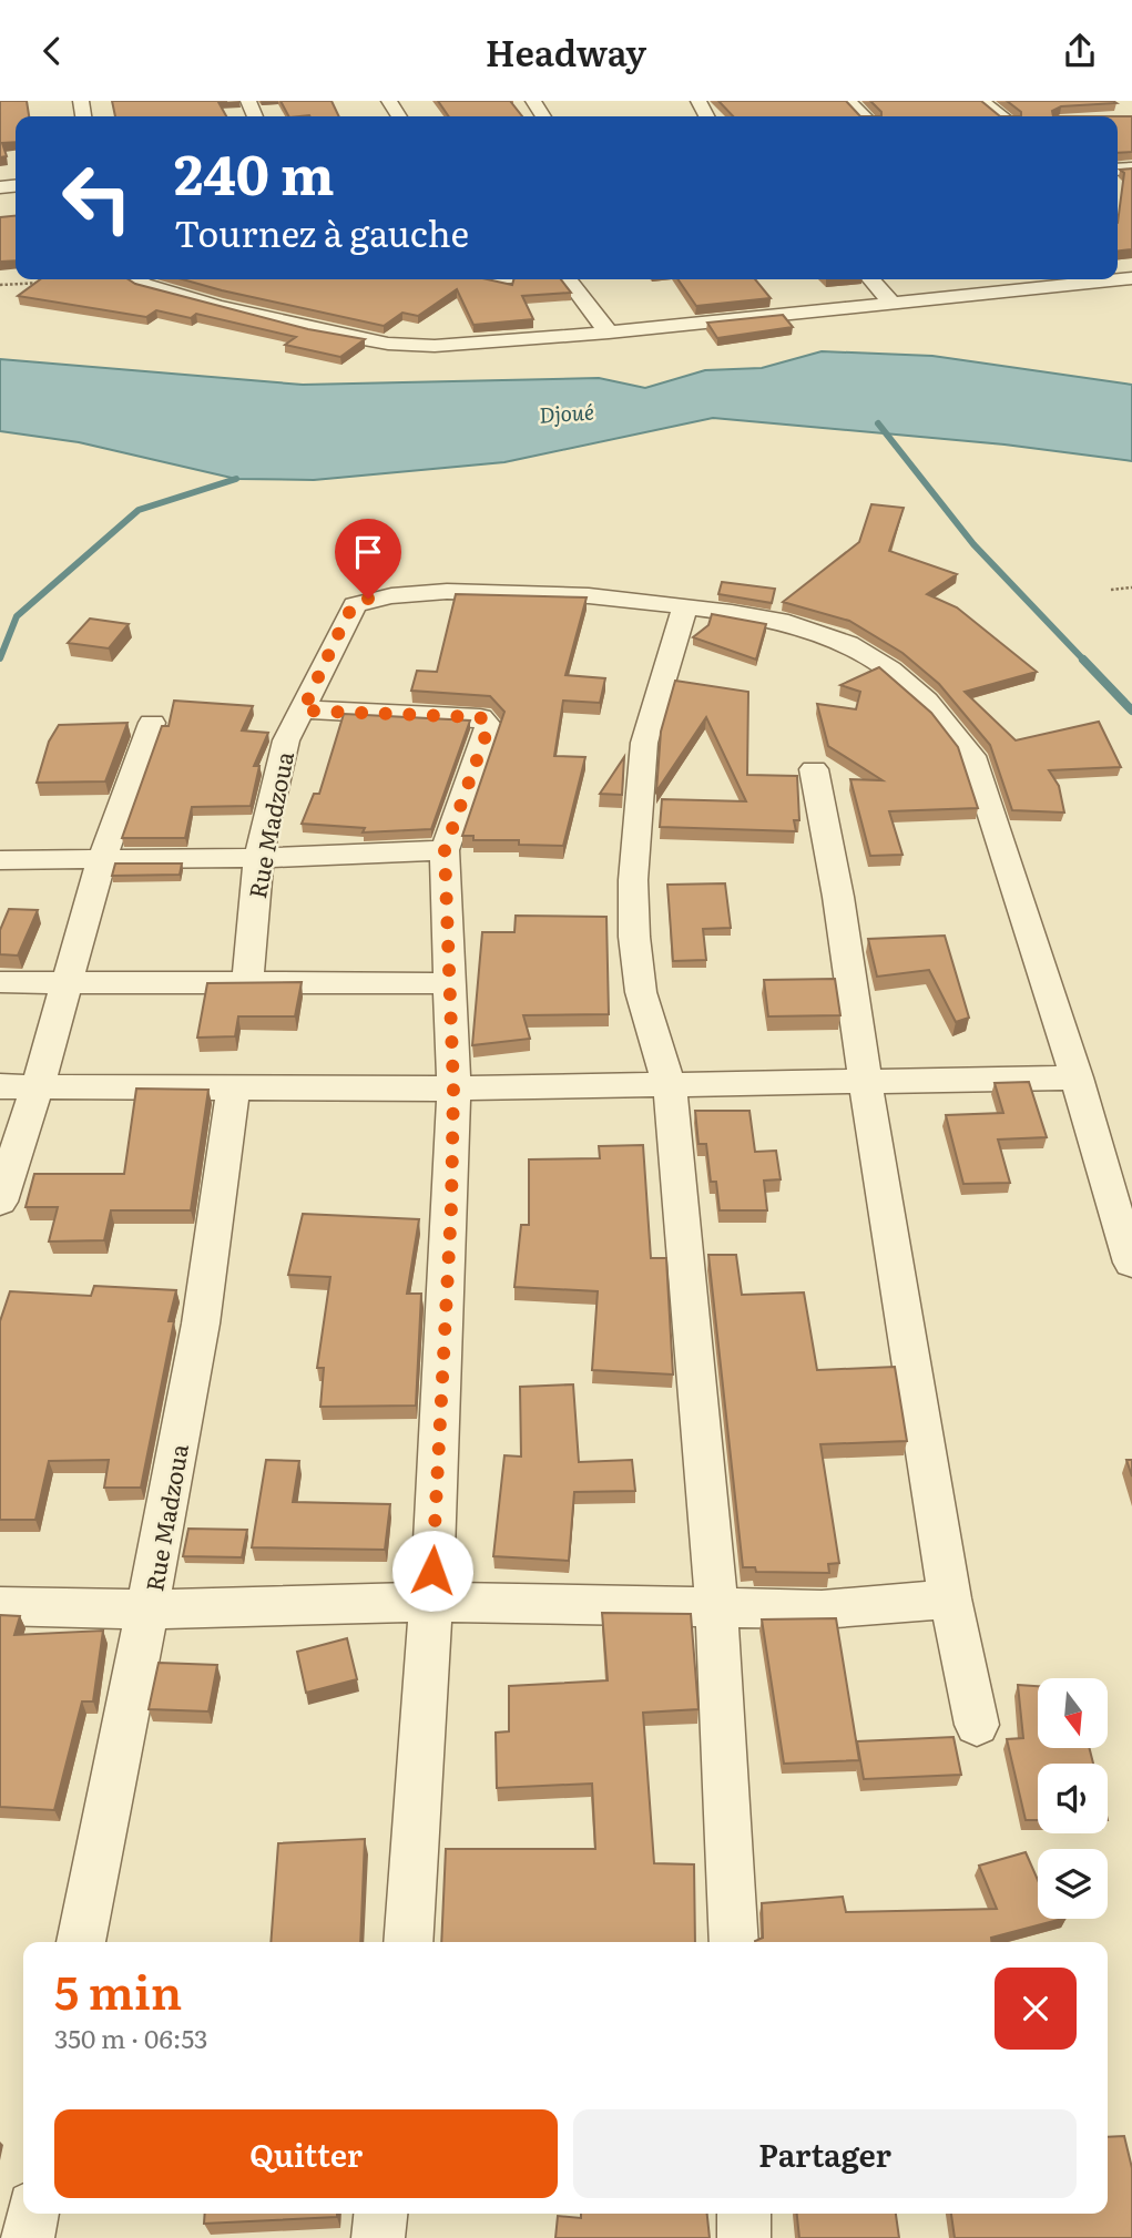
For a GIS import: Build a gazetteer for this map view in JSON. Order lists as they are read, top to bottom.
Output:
{
  "streets": {
    "street": ["Rue Madzoua"]
  },
  "water": ["Djoué"],
  "north": "bottom",
  "page": {
    "header": "Headway",
    "turn": ["240 m", "Tournez à gauche"],
    "heading": ["5 min", "350 m · 06:53"],
    "buttons": ["Quitter", "Partager"]
  }
}
